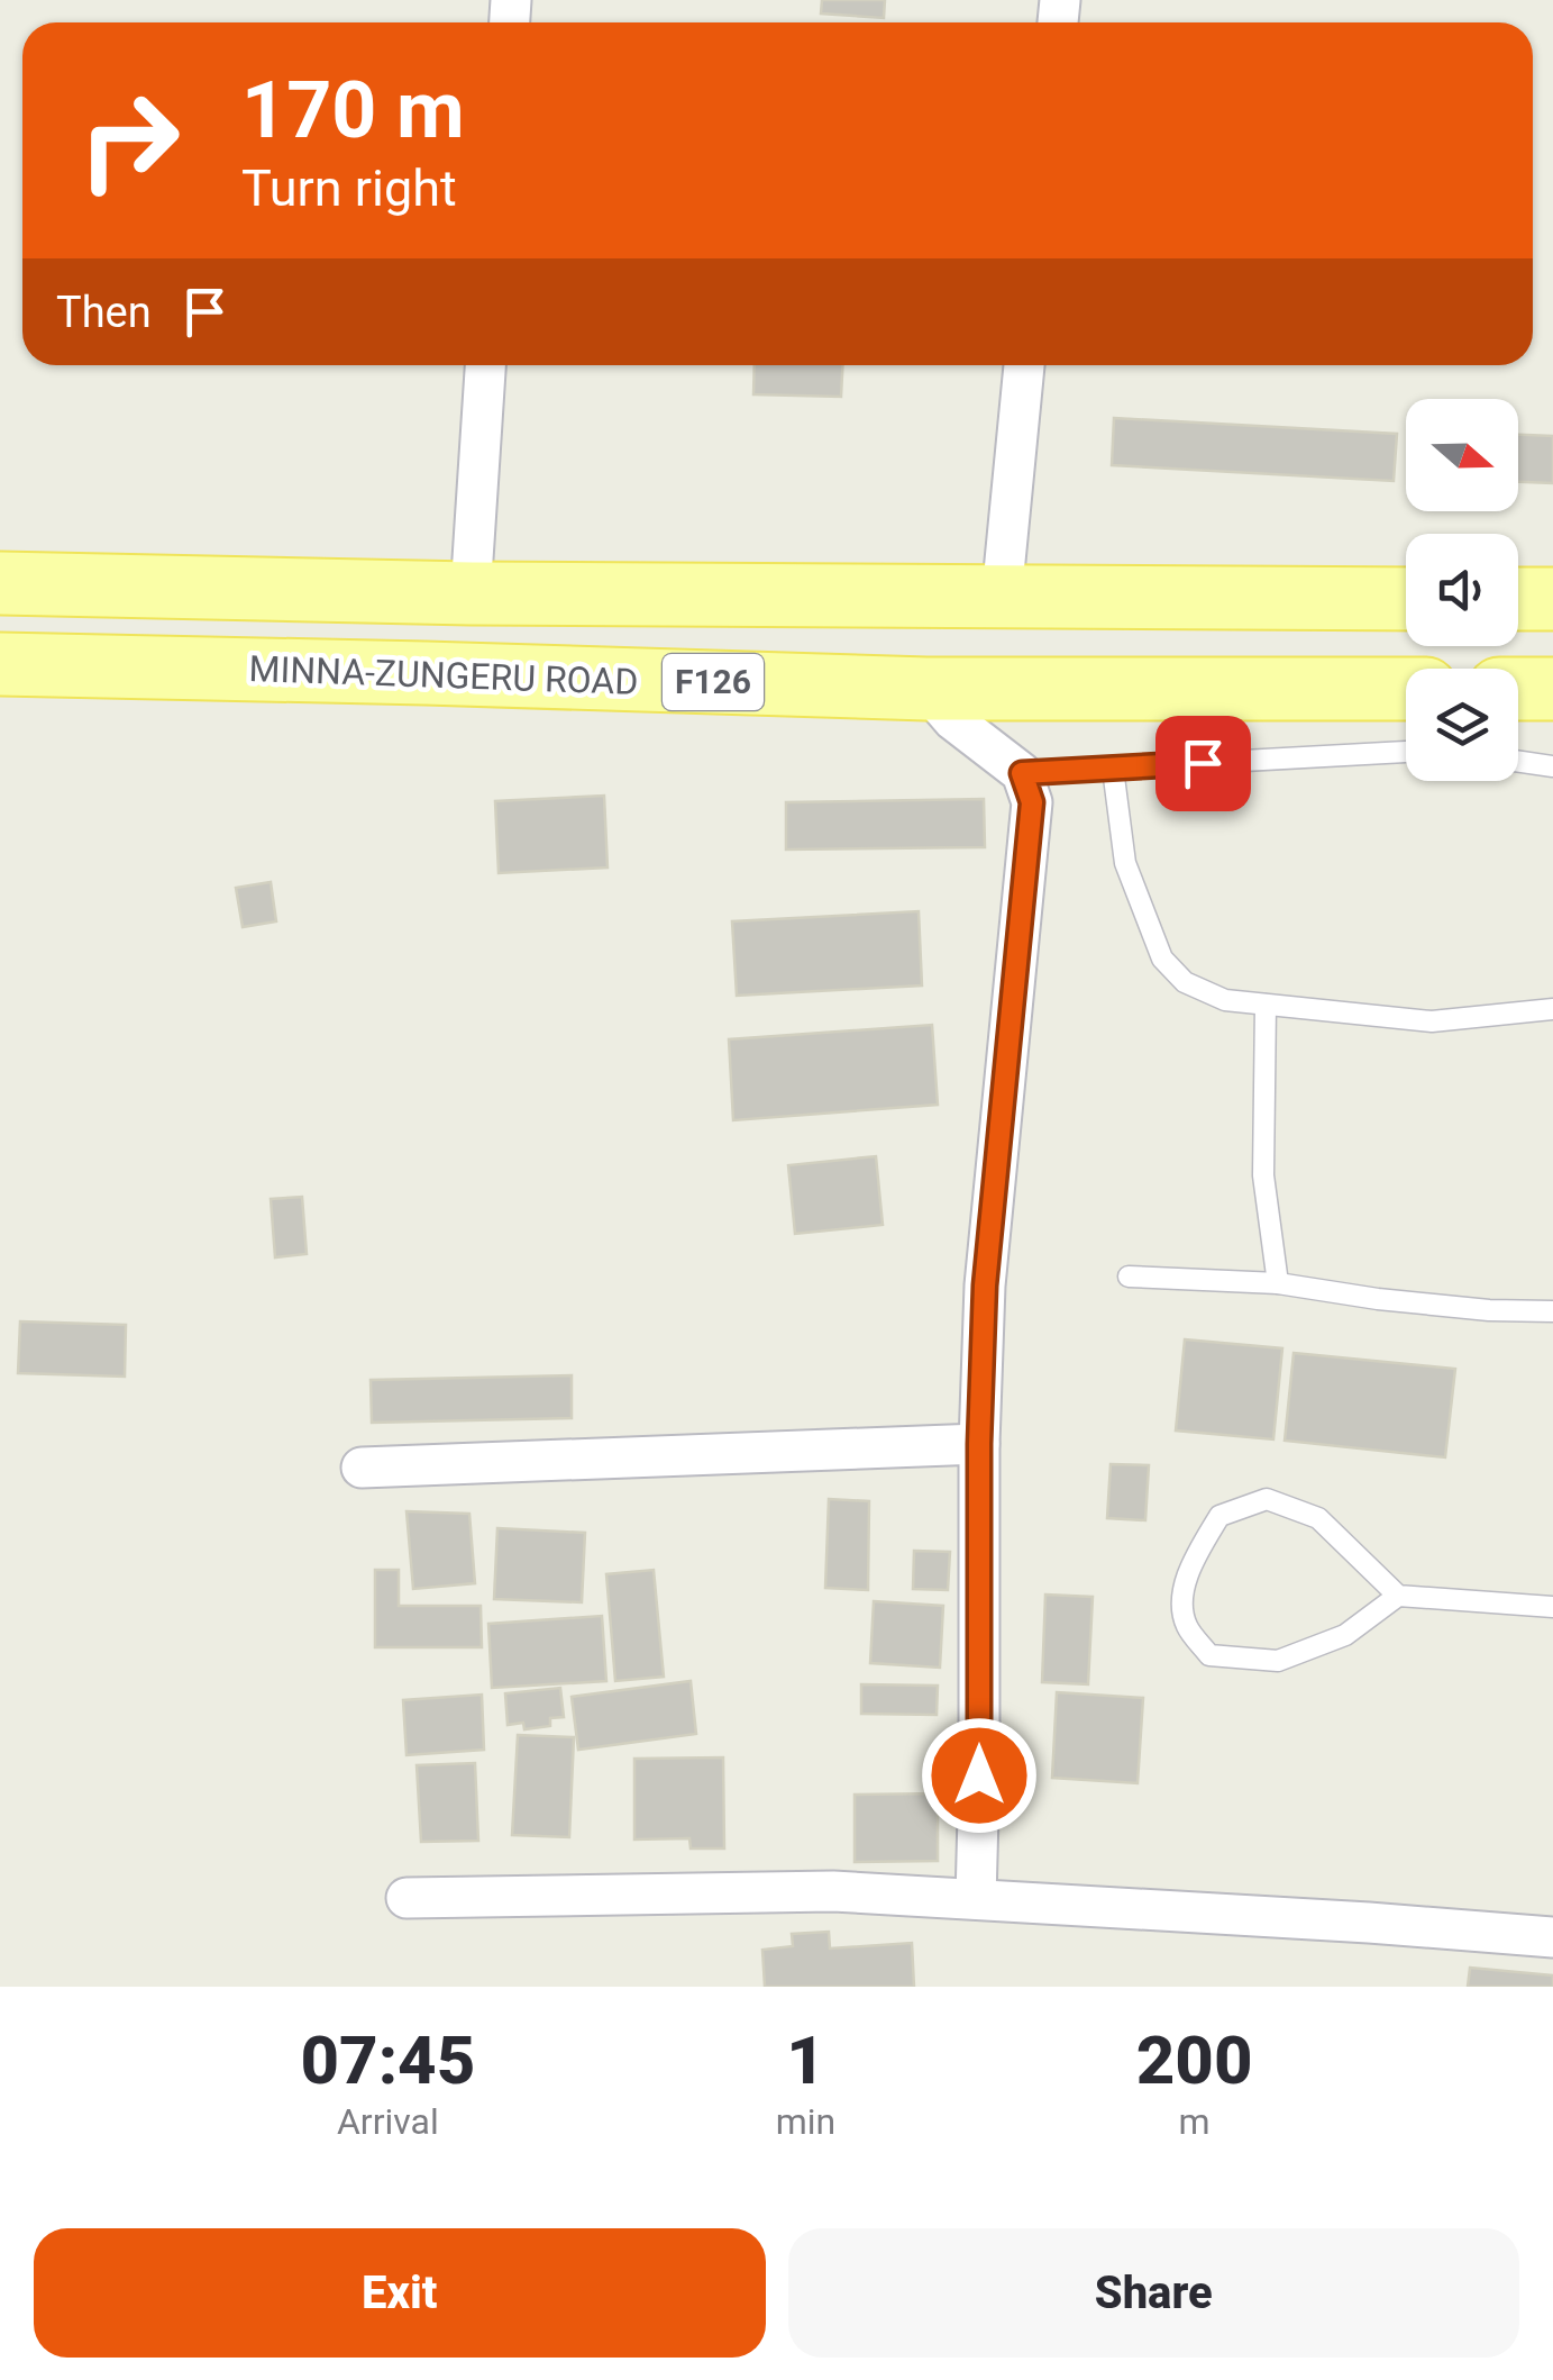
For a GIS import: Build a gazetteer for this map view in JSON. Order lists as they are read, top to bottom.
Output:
{
  "streets": {
    "main road": ["MINNA-ZUNGERU ROAD", "F126"]
  },
  "north": "right",
  "page": {
    "turn": ["170 m", "Turn right"],
    "then": "Then",
    "eta": [
      "07:45",
      "Arrival",
      "1",
      "min",
      "200",
      "m"
    ],
    "buttons": ["Exit", "Share"]
  }
}
